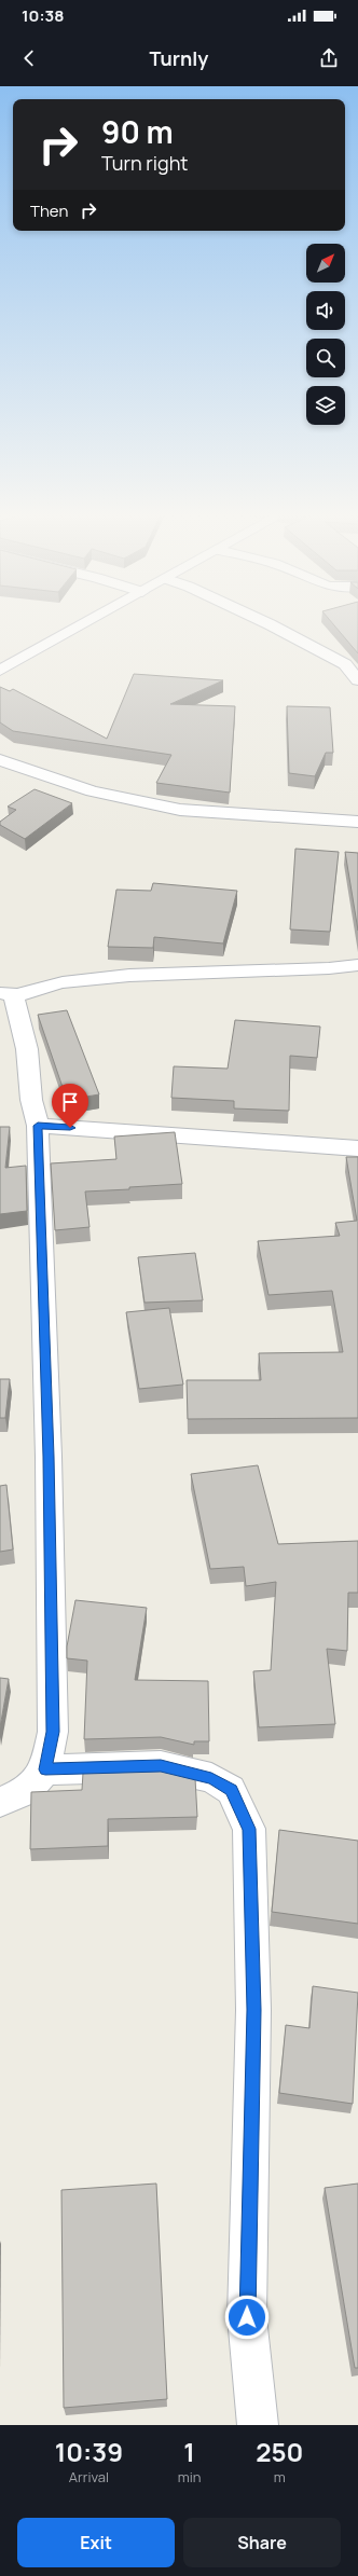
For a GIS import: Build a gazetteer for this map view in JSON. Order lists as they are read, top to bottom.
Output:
{
  "north": "top right",
  "page": {
    "status": "10:38",
    "header": "Turnly",
    "turn": ["90 m", "Turn right"],
    "then": "Then",
    "eta": [
      "10:39",
      "Arrival",
      "1",
      "min",
      "250",
      "m"
    ],
    "buttons": ["Exit", "Share"]
  }
}
